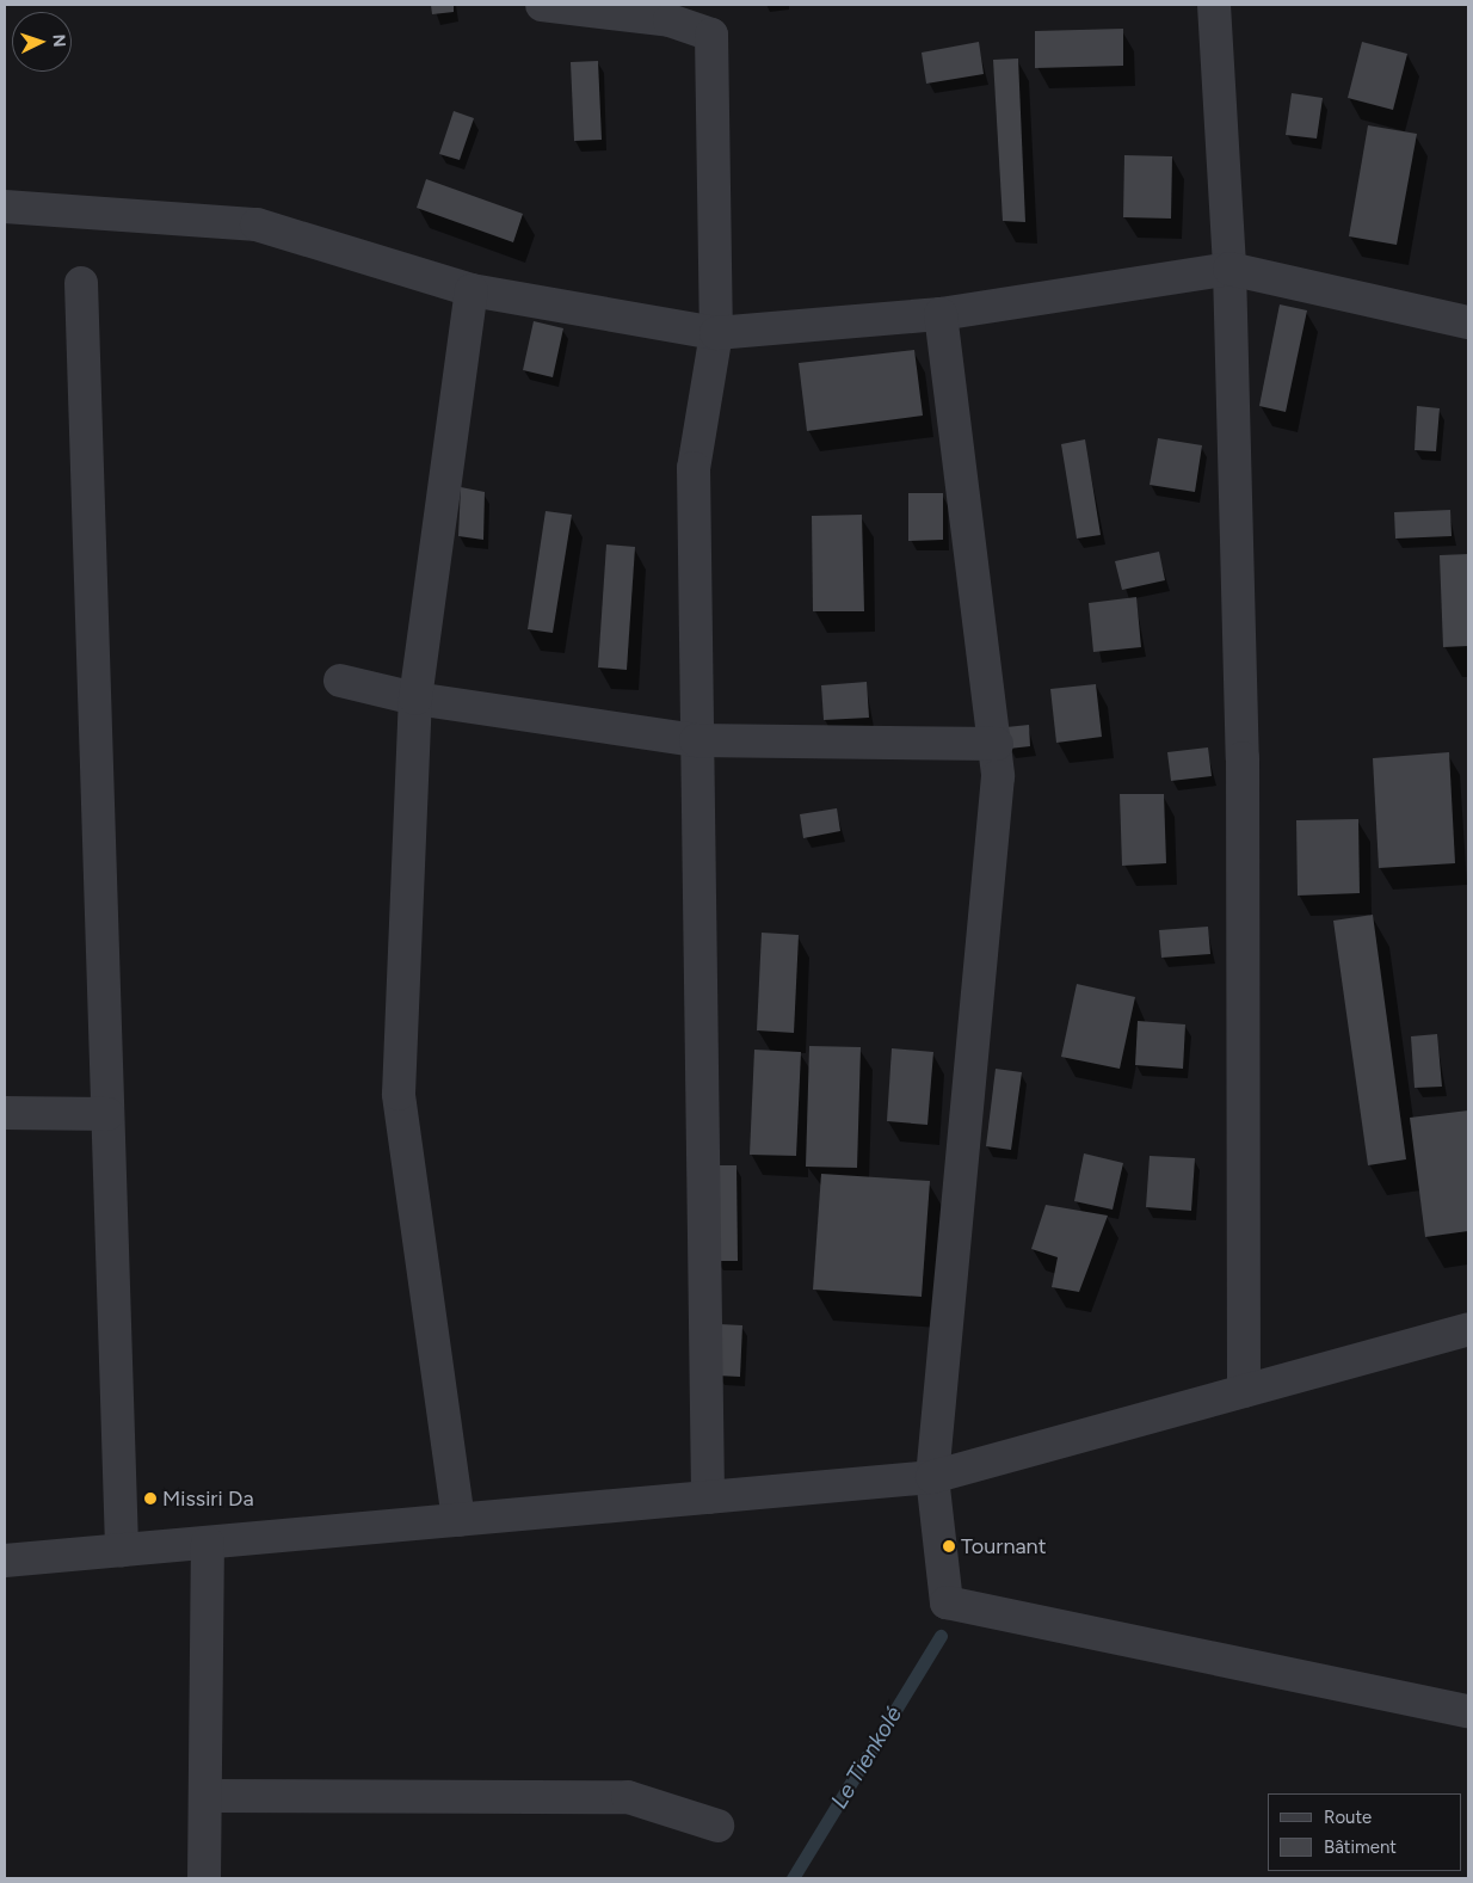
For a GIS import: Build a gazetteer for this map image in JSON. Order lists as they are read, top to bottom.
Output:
{
  "water": ["Le Tienkolé"],
  "places": ["Missiri Da", "Tournant"],
  "legend": ["Route", "Bâtiment"],
  "north": "right"
}
